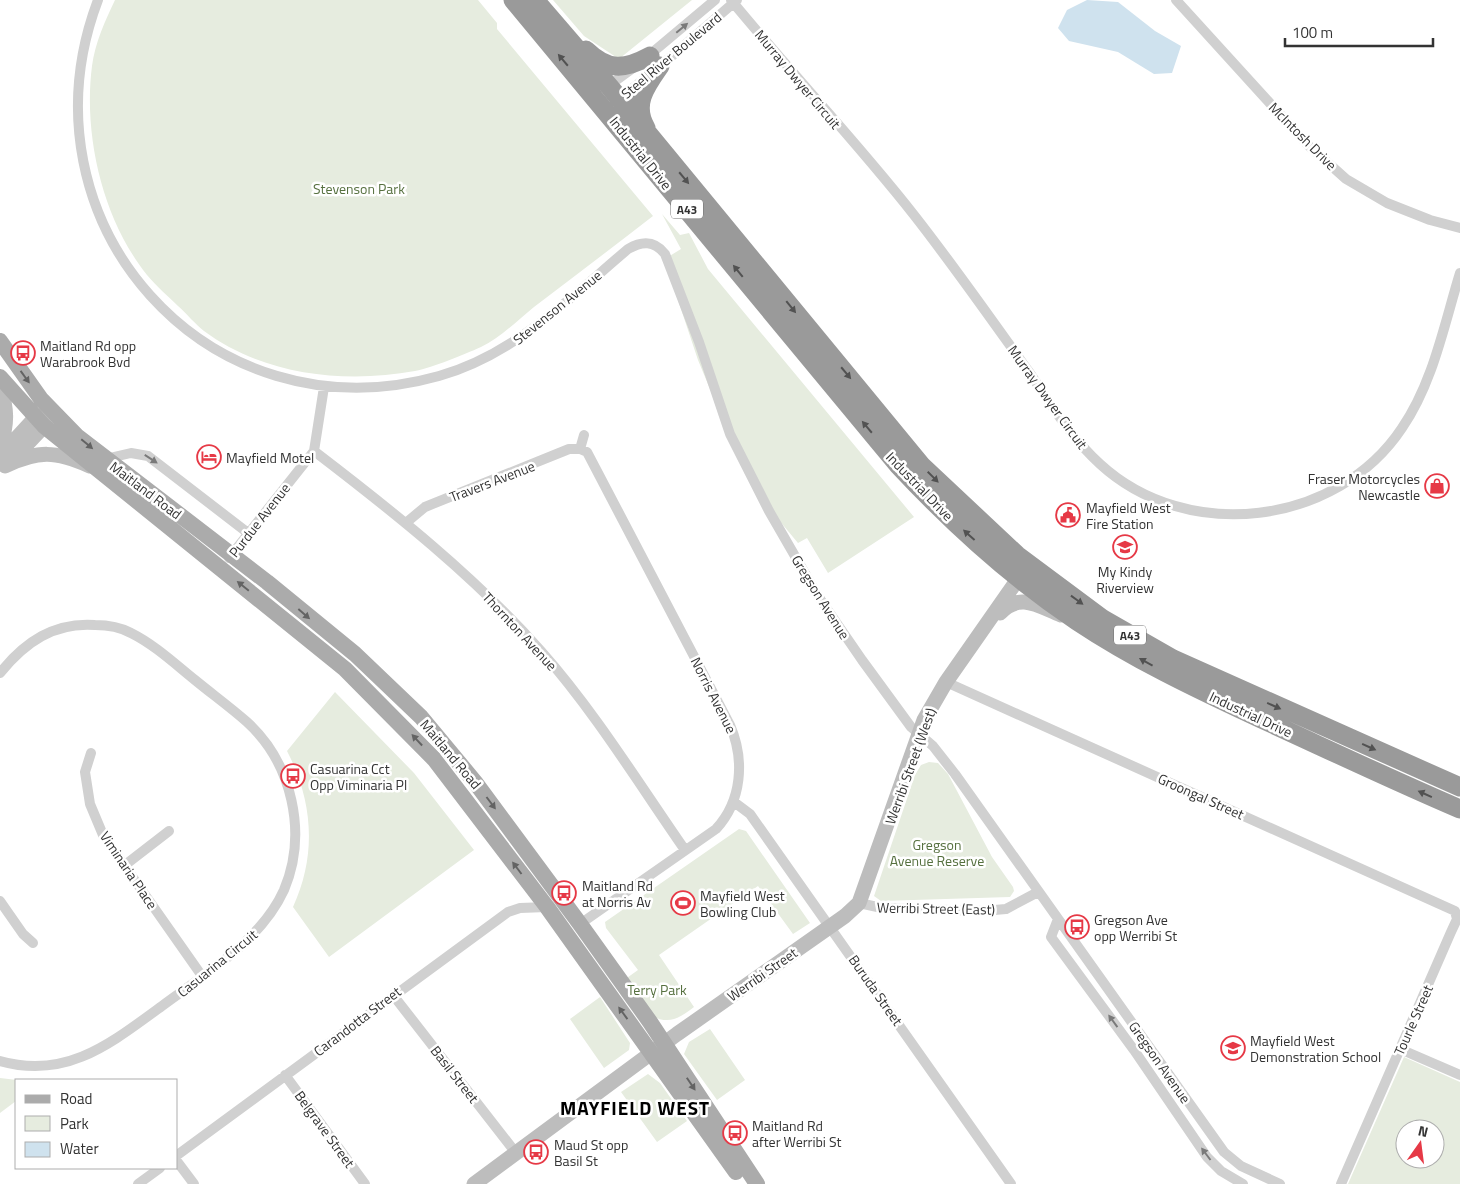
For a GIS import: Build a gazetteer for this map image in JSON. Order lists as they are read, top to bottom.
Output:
{
  "streets": {
    "highway": ["Industrial Drive", "A43"],
    "main road": ["Maitland Road", "Werribi Street (West)", "Werribi Street"],
    "street": [
      "Steel River Boulevard",
      "Murray Dwyer Circuit",
      "McIntosh Drive",
      "Stevenson Avenue",
      "Travers Avenue",
      "Purdue Avenue",
      "Gregson Avenue",
      "Thornton Avenue",
      "Norris Avenue",
      "Groongal Street",
      "Viminaria Place",
      "Werribi Street (East)",
      "Casuarina Circuit",
      "Buruda Street",
      "Tourle Street",
      "Carandotta Street",
      "Basil Street",
      "Belgrave Street"
    ]
  },
  "crossings": [
    ["Steel River Boulevard", "Murray Dwyer Circuit"],
    ["Steel River Boulevard", "Industrial Drive"],
    ["Industrial Drive", "Werribi Street (West)"],
    ["Stevenson Avenue", "Purdue Avenue"],
    ["Stevenson Avenue", "Gregson Avenue"],
    ["Travers Avenue", "Thornton Avenue"],
    ["Travers Avenue", "Norris Avenue"],
    ["Maitland Road", "Purdue Avenue"],
    ["Maitland Road", "Norris Avenue"],
    ["Maitland Road", "Werribi Street"],
    ["Maitland Road", "Carandotta Street"],
    ["Purdue Avenue", "Thornton Avenue"],
    ["Gregson Avenue", "Werribi Street (West)"],
    ["Gregson Avenue", "Werribi Street (East)"],
    ["Thornton Avenue", "Norris Avenue"],
    ["Norris Avenue", "Buruda Street"],
    ["Werribi Street (West)", "Groongal Street"],
    ["Werribi Street (West)", "Werribi Street (East)"],
    ["Werribi Street (West)", "Werribi Street"],
    ["Groongal Street", "Tourle Street"],
    ["Viminaria Place", "Casuarina Circuit"],
    ["Werribi Street (East)", "Werribi Street"],
    ["Werribi Street", "Buruda Street"],
    ["Werribi Street", "Basil Street"],
    ["Carandotta Street", "Basil Street"],
    ["Carandotta Street", "Belgrave Street"]
  ],
  "districts": ["MAYFIELD WEST"],
  "parks": ["Stevenson Park", "Gregson Avenue Reserve", "Terry Park"],
  "places": {
    "bus stop": [
      "Maitland Rd opp Warabrook Bvd",
      "Casuarina Cct Opp Viminaria Pl",
      "Maitland Rd at Norris Av",
      "Gregson Ave opp Werribi St",
      "Maitland Rd after Werribi St",
      "Maud St opp Basil St"
    ],
    "hotel": ["Mayfield Motel"],
    "shop": ["Fraser Motorcycles Newcastle"],
    "public building": ["Mayfield West Fire Station"],
    "school or university": ["My Kindy Riverview", "Mayfield West Demonstration School"],
    "sports": ["Mayfield West Bowling Club"]
  },
  "legend": ["Road", "Park", "Water"],
  "scale_bar": "100 m",
  "north": "top"
}
